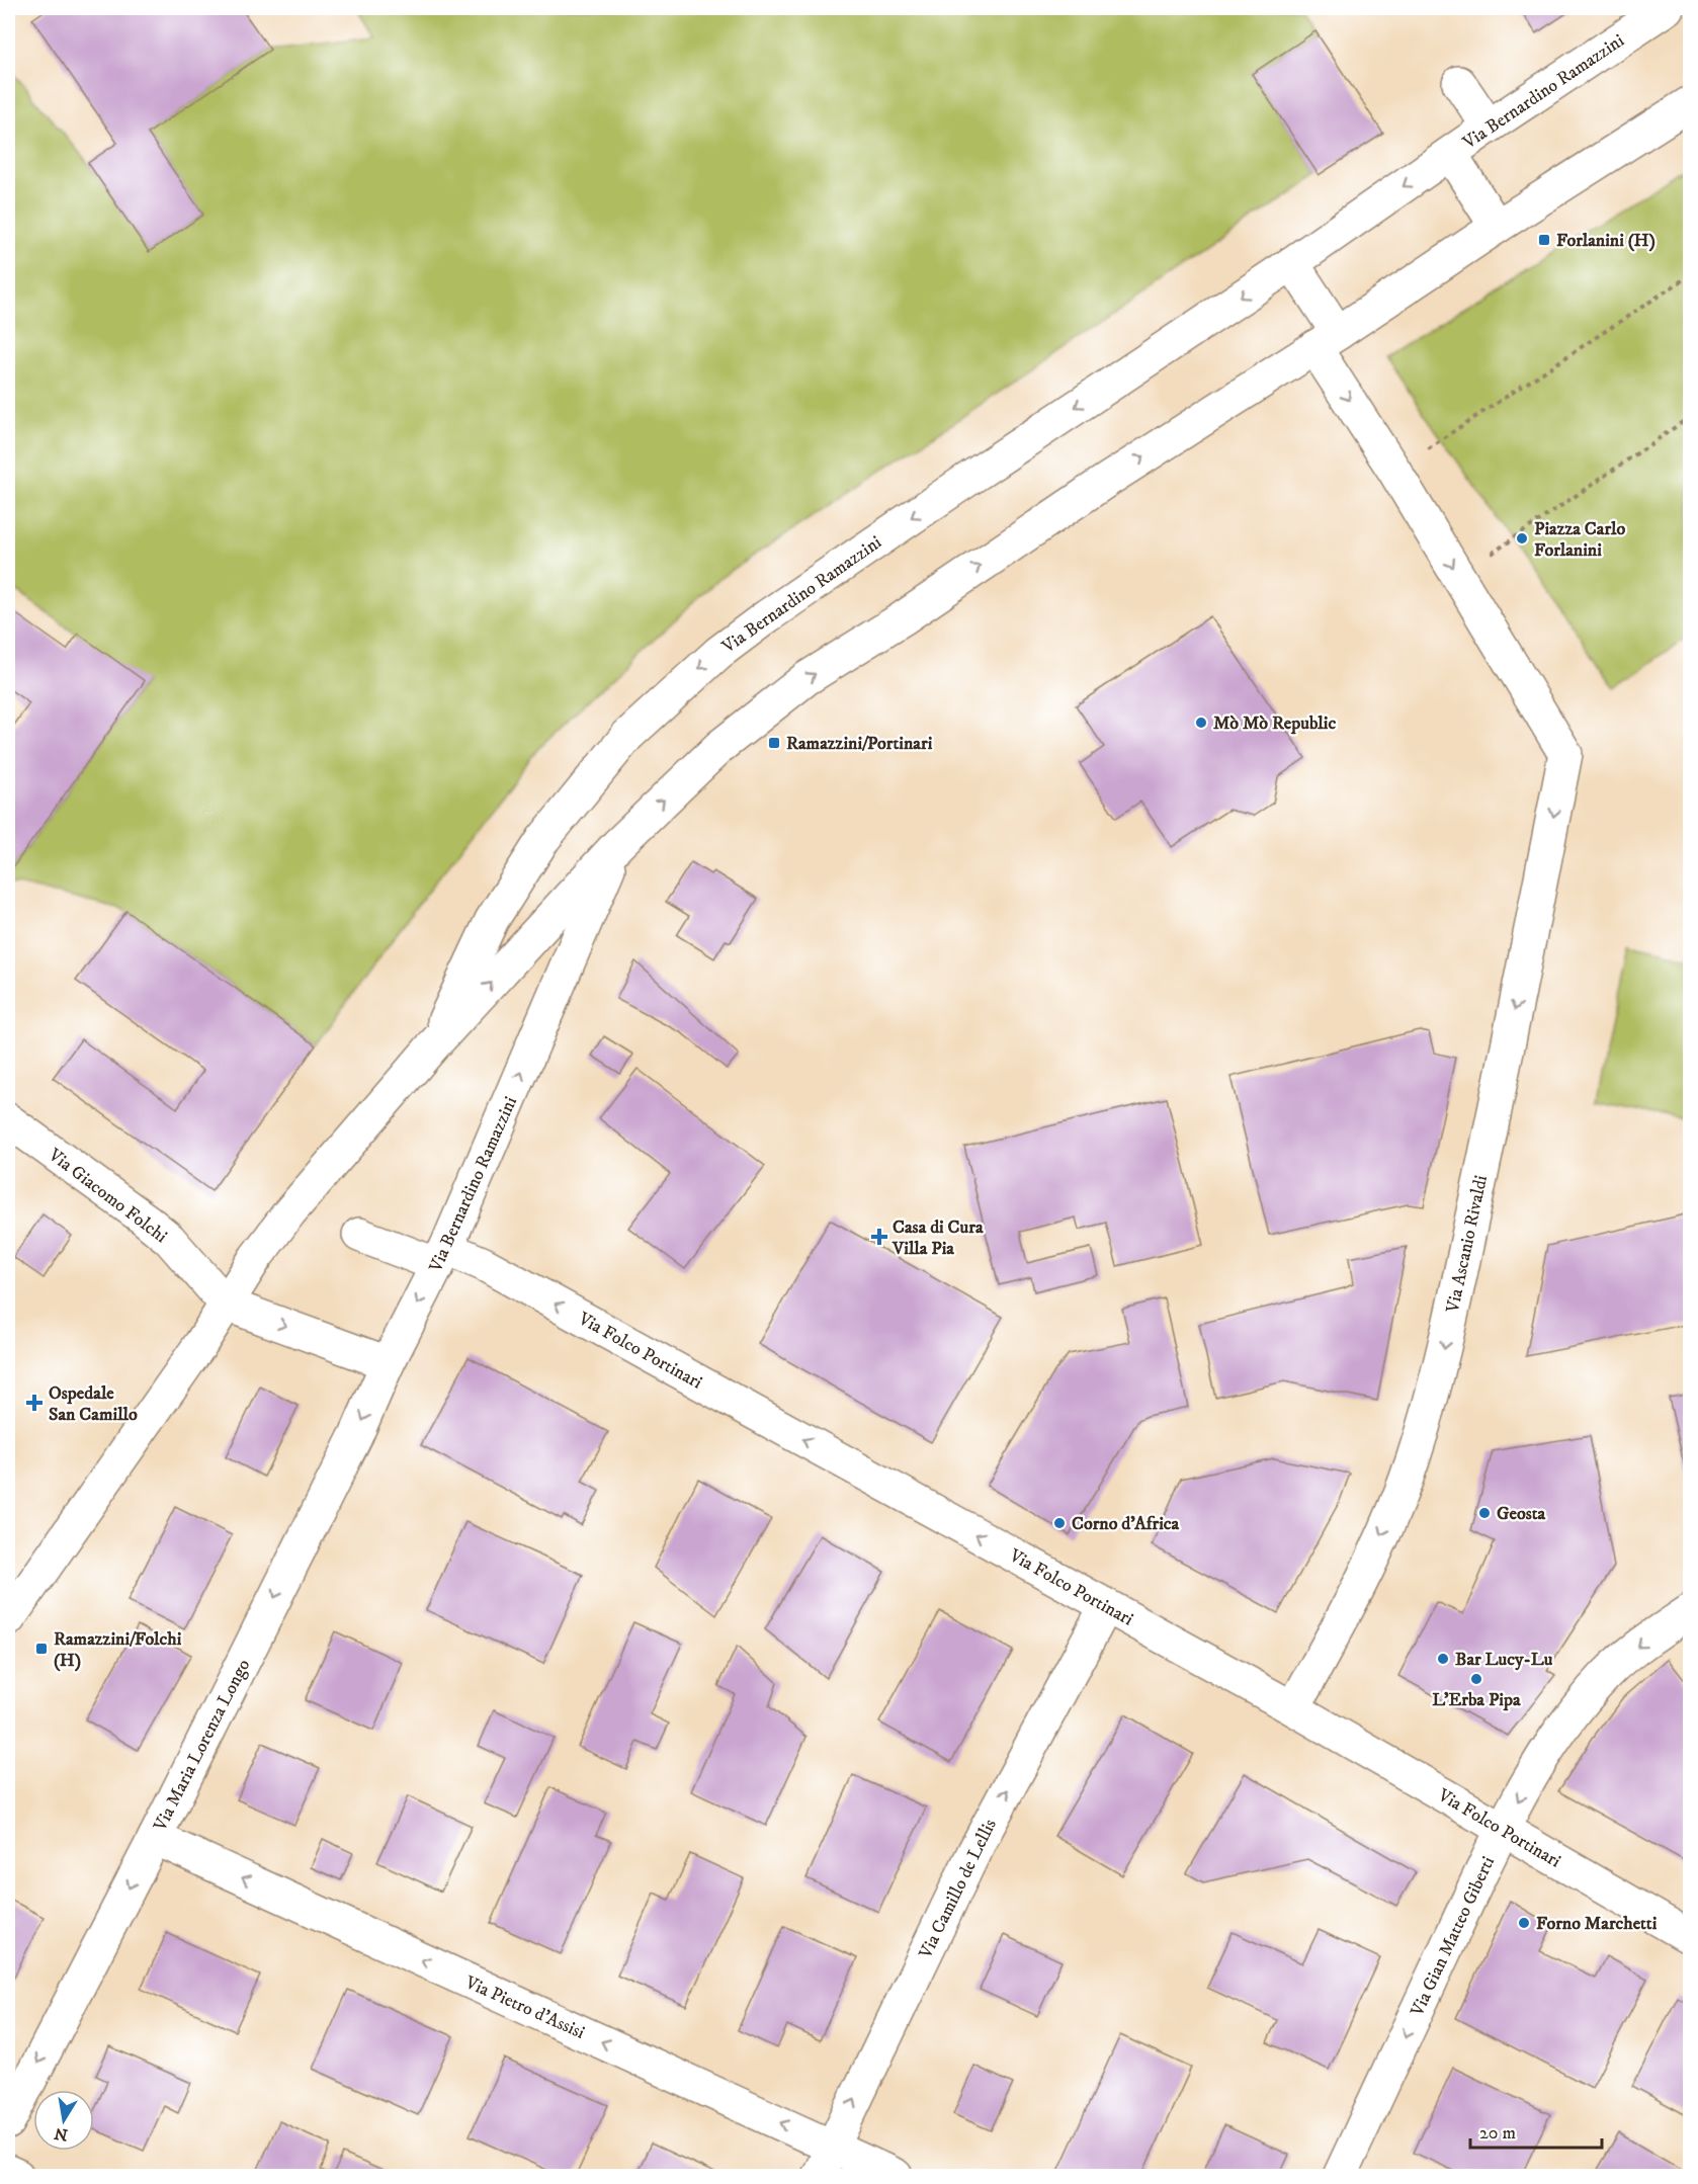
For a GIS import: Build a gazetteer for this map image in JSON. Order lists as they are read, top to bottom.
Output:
{
  "streets": {
    "street": [
      "Via Bernardino Ramazzini",
      "Via Giacomo Folchi",
      "Via Ascanio Rivaldi",
      "Via Folco Portinari",
      "Via Maria Lorenza Longo",
      "Via Camillo de Lellis",
      "Via Gian Matteo Giberti",
      "Via Pietro d'Assisi"
    ]
  },
  "crossings": [
    ["Via Bernardino Ramazzini", "Via Giacomo Folchi"],
    ["Via Bernardino Ramazzini", "Via Folco Portinari"],
    ["Via Bernardino Ramazzini", "Via Maria Lorenza Longo"],
    ["Via Ascanio Rivaldi", "Via Folco Portinari"],
    ["Via Folco Portinari", "Via Camillo de Lellis"],
    ["Via Folco Portinari", "Via Gian Matteo Giberti"],
    ["Via Maria Lorenza Longo", "Via Pietro d'Assisi"],
    ["Via Camillo de Lellis", "Via Pietro d'Assisi"]
  ],
  "one_way": [
    "Via Ascanio Rivaldi",
    "Via Folco Portinari",
    "Via Maria Lorenza Longo",
    "Via Camillo de Lellis",
    "Via Gian Matteo Giberti",
    "Via Pietro d'Assisi"
  ],
  "places": {
    "transit": ["Forlanini (H)", "Ramazzini/Portinari", "Ramazzini/Folchi (H)"],
    "other": [
      "Piazza Carlo Forlanini",
      "Mò Mò Republic",
      "Geosta",
      "Corno d'Africa",
      "Bar Lucy-Lu",
      "L'Erba Pipa",
      "Forno Marchetti"
    ],
    "health": ["Casa di Cura Villa Pia", "Ospedale San Camillo"]
  },
  "scale_bar": "20 m",
  "north": "bottom"
}
